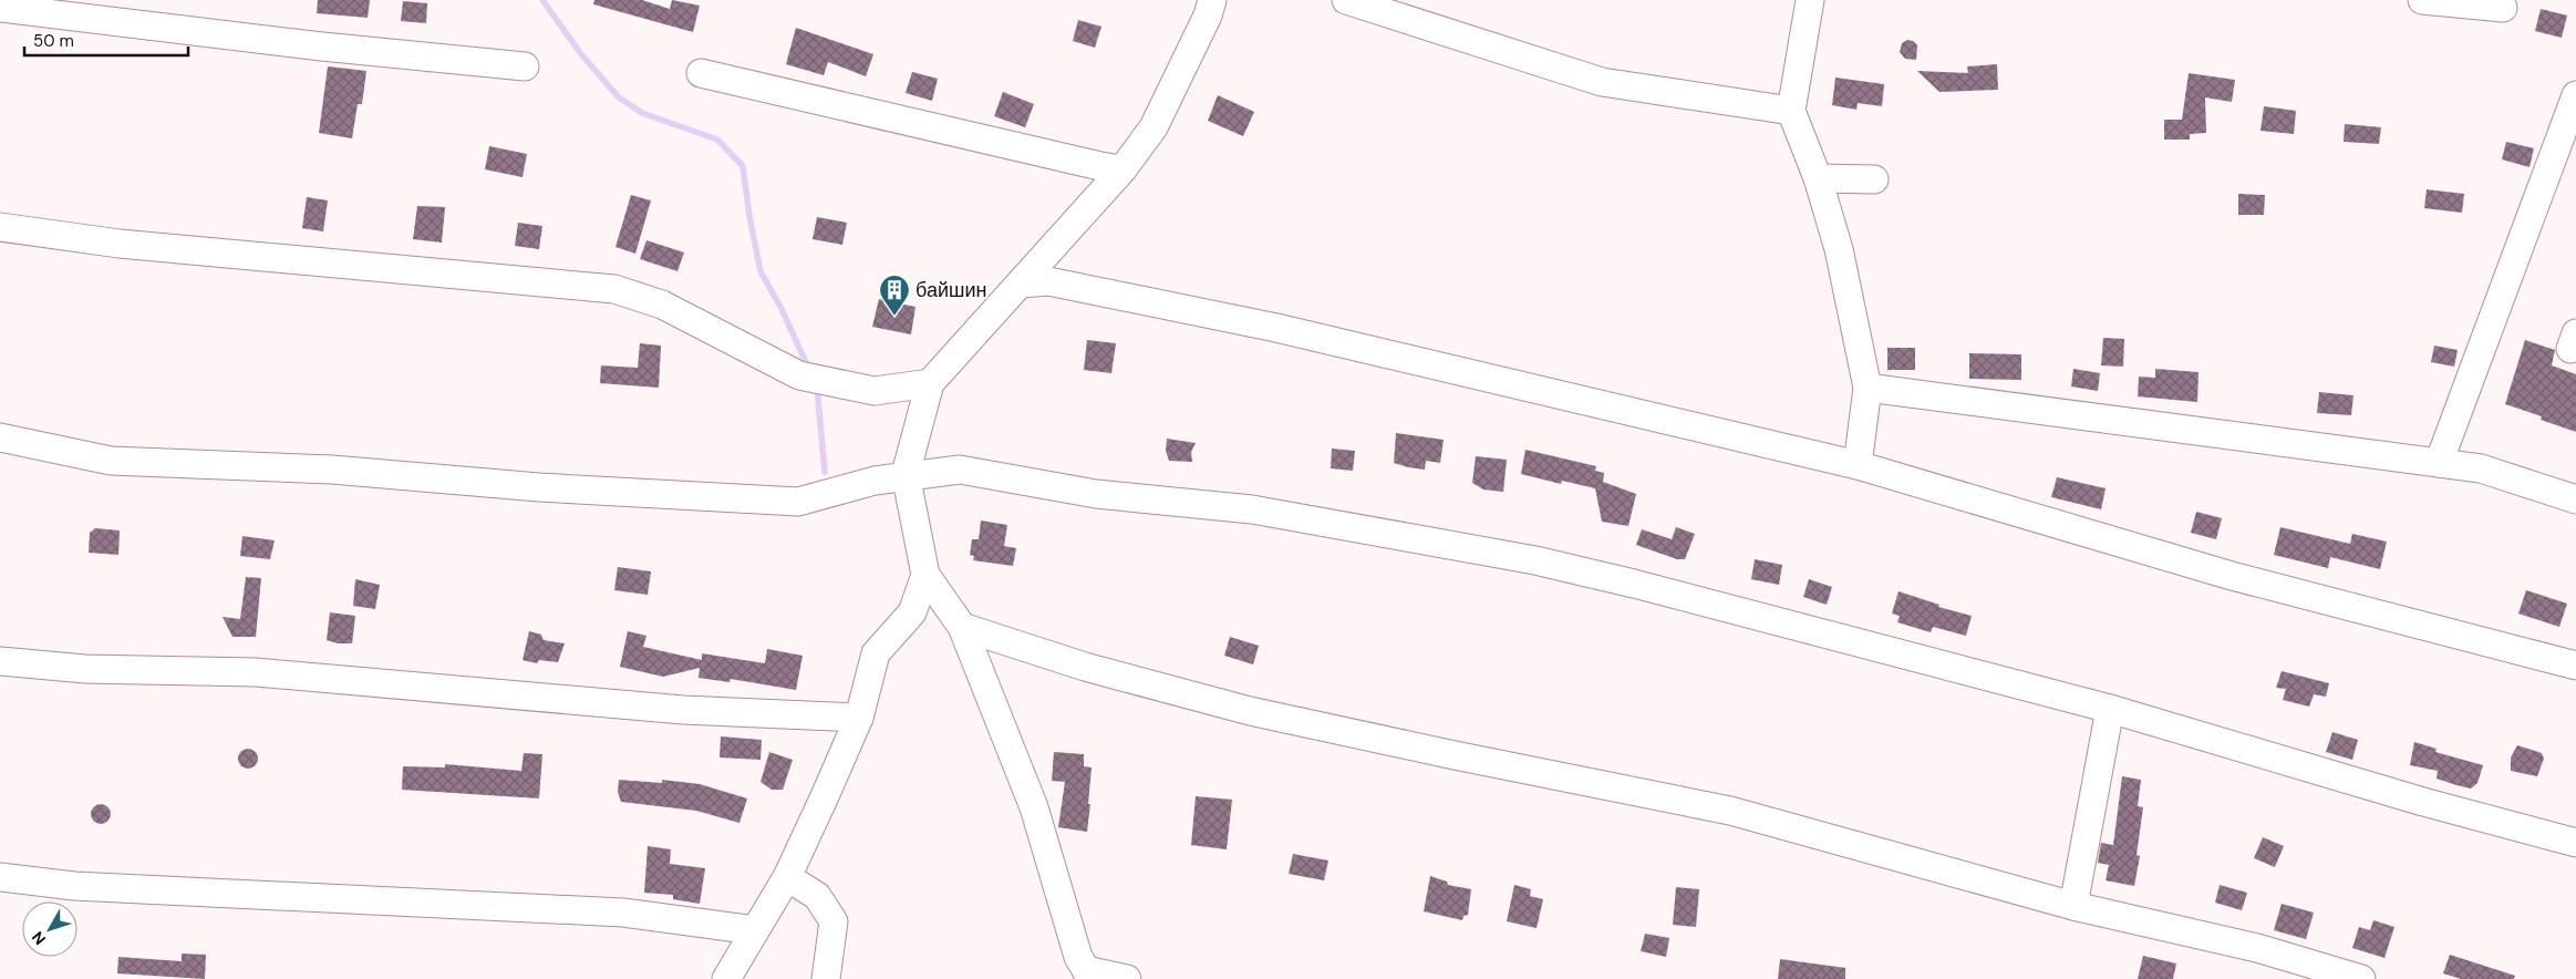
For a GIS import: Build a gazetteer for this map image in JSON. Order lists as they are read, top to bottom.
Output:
{
  "places": {
    "building": ["байшин"]
  },
  "scale_bar": "50 m",
  "north": "bottom left"
}
